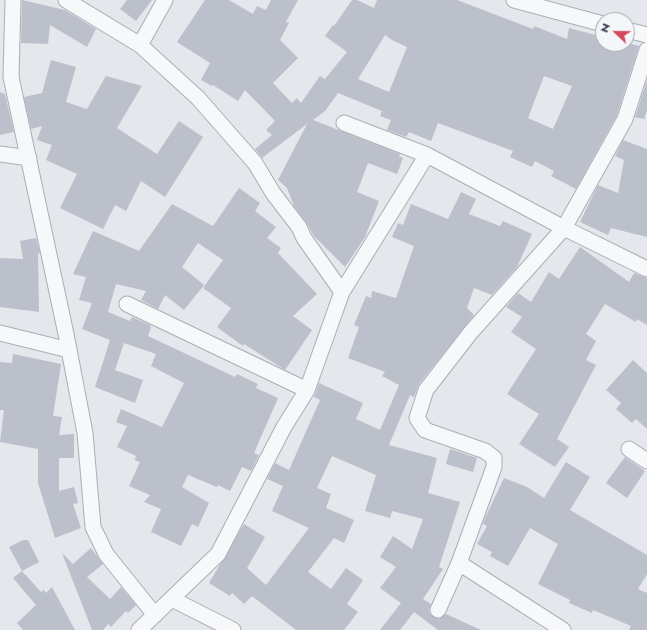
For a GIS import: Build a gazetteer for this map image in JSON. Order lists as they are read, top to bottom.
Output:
{
  "north": "left"
}
